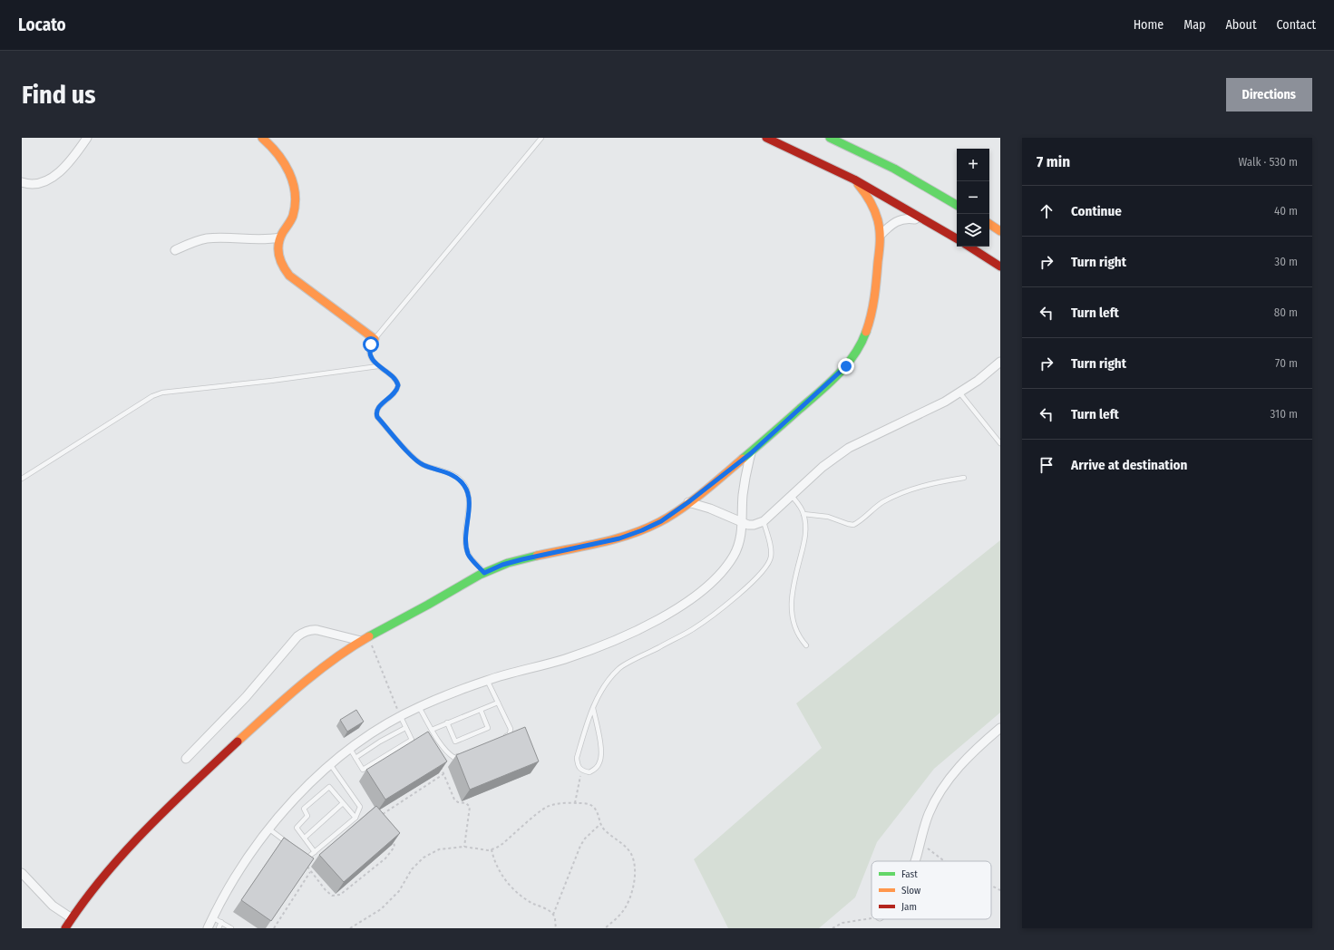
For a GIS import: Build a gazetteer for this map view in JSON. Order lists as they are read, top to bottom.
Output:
{
  "legend": ["Fast", "Slow", "Jam"],
  "page": {
    "header": "Locato",
    "nav": [
      "Home",
      "Map",
      "About",
      "Contact"
    ],
    "buttons": "Directions",
    "title": "Find us",
    "heading": ["7 min", "Walk · 530 m"],
    "map_buttons": ["+", "−"],
    "list": [
      ["Continue", "40 m"],
      ["Turn right", "30 m"],
      ["Turn left", "80 m"],
      ["Turn right", "70 m"],
      ["Turn left", "310 m"],
      "Arrive at destination"
    ]
  }
}
